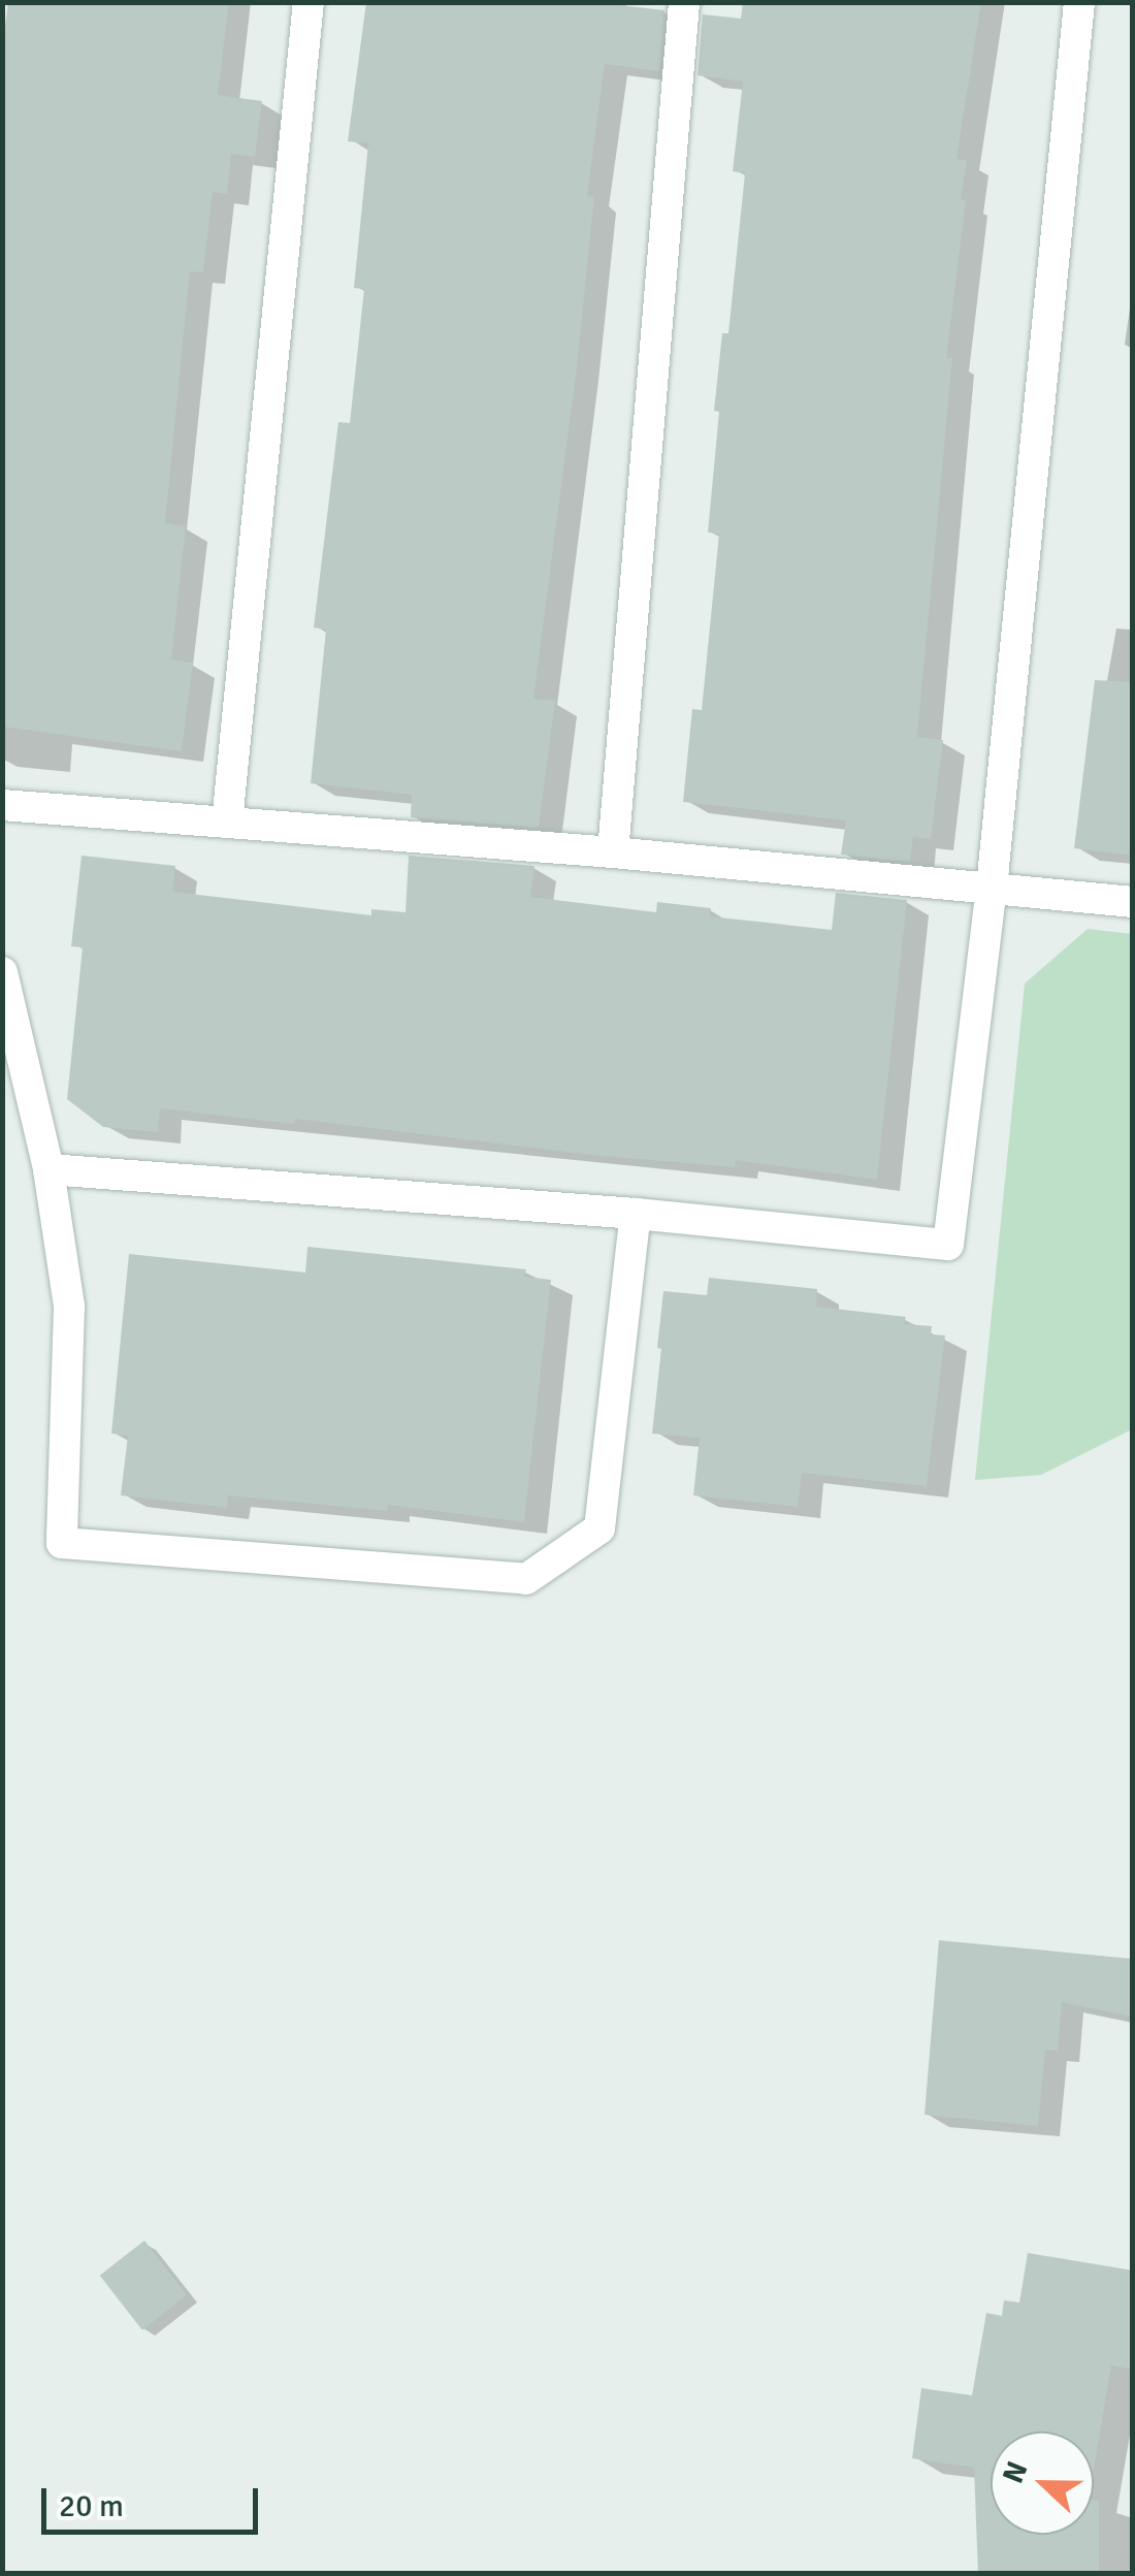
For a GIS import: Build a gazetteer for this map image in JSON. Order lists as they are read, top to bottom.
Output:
{
  "scale_bar": "20 m",
  "north": "left"
}
